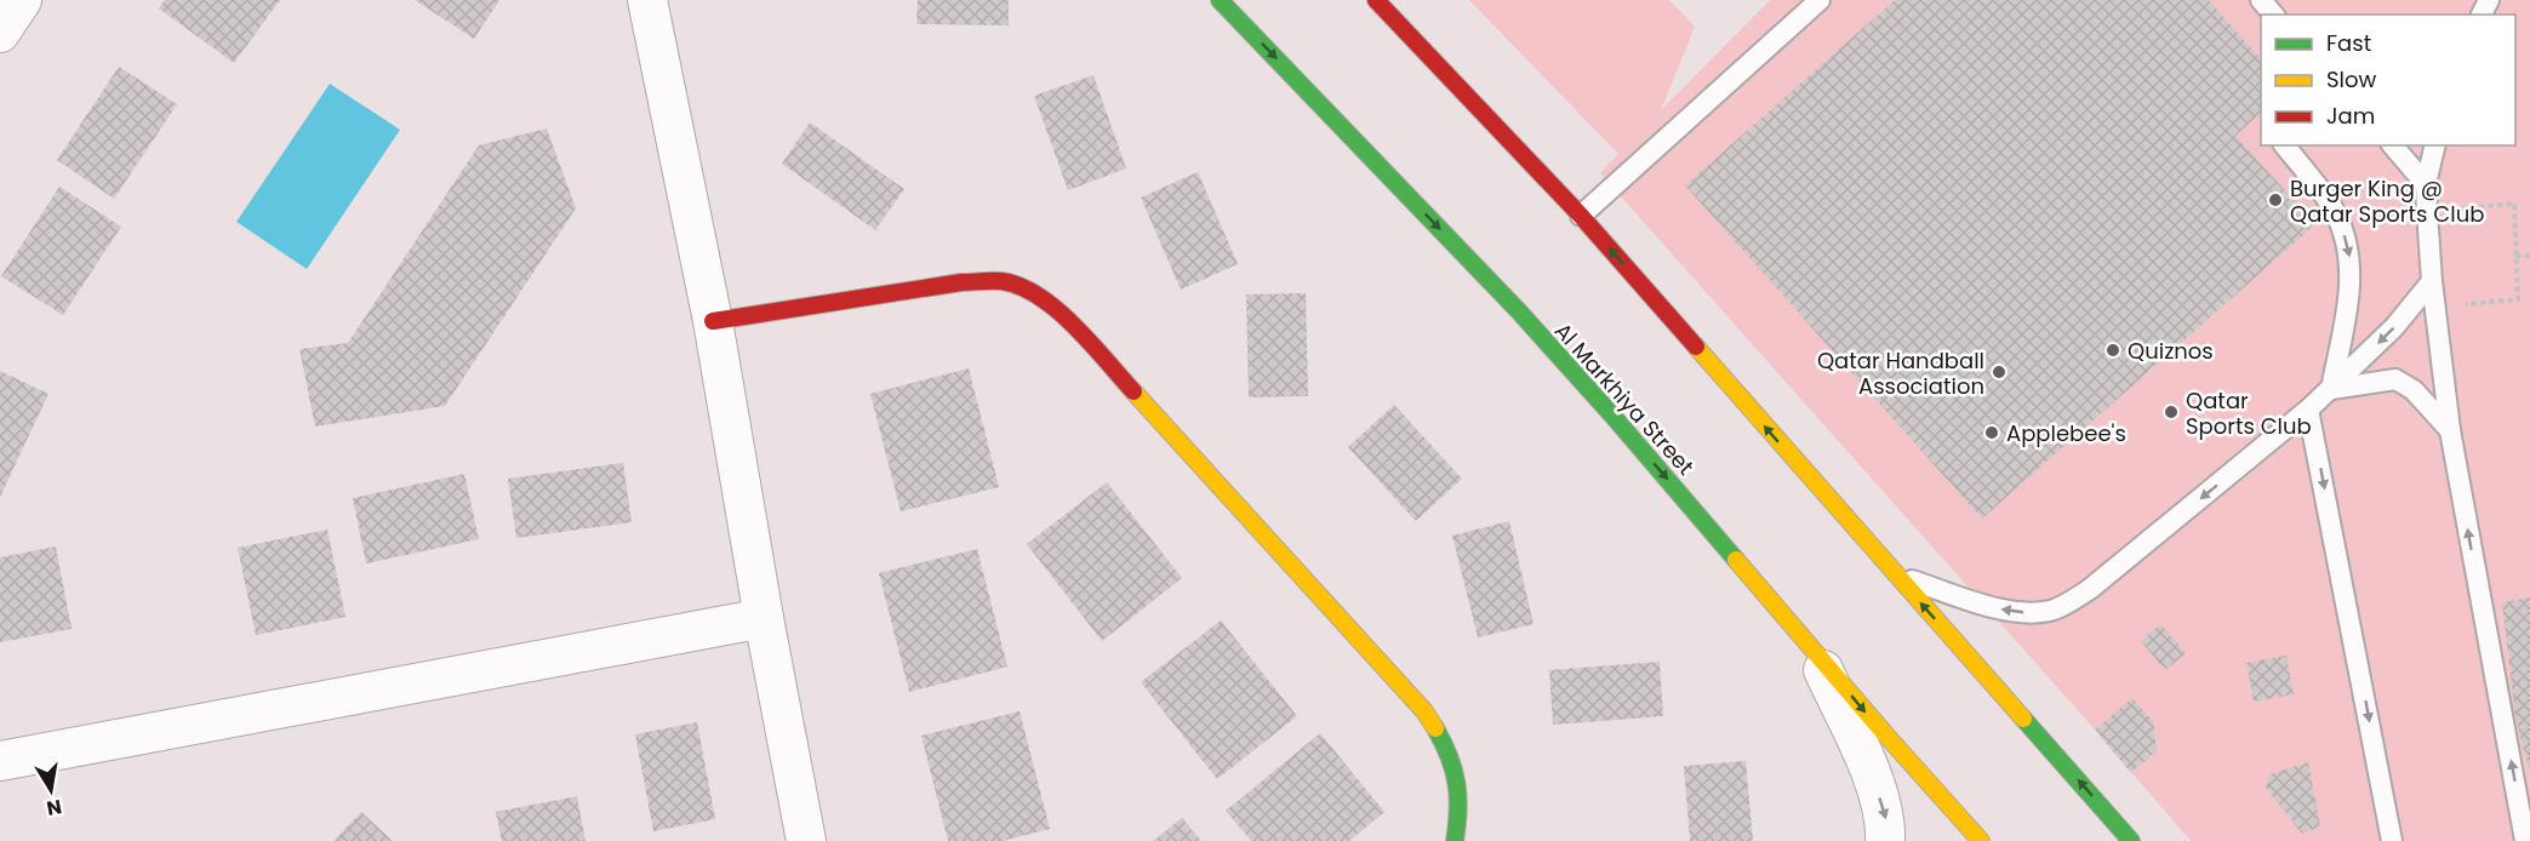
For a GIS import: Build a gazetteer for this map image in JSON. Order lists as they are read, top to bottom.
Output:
{
  "streets": {
    "main road": ["Al Markhiya Street"]
  },
  "places": [
    "Burger King @ Qatar Sports Club",
    "Quiznos",
    "Qatar Handball Association",
    "Qatar Sports Club",
    "Applebee's"
  ],
  "legend": ["Fast", "Slow", "Jam"],
  "north": "bottom"
}
